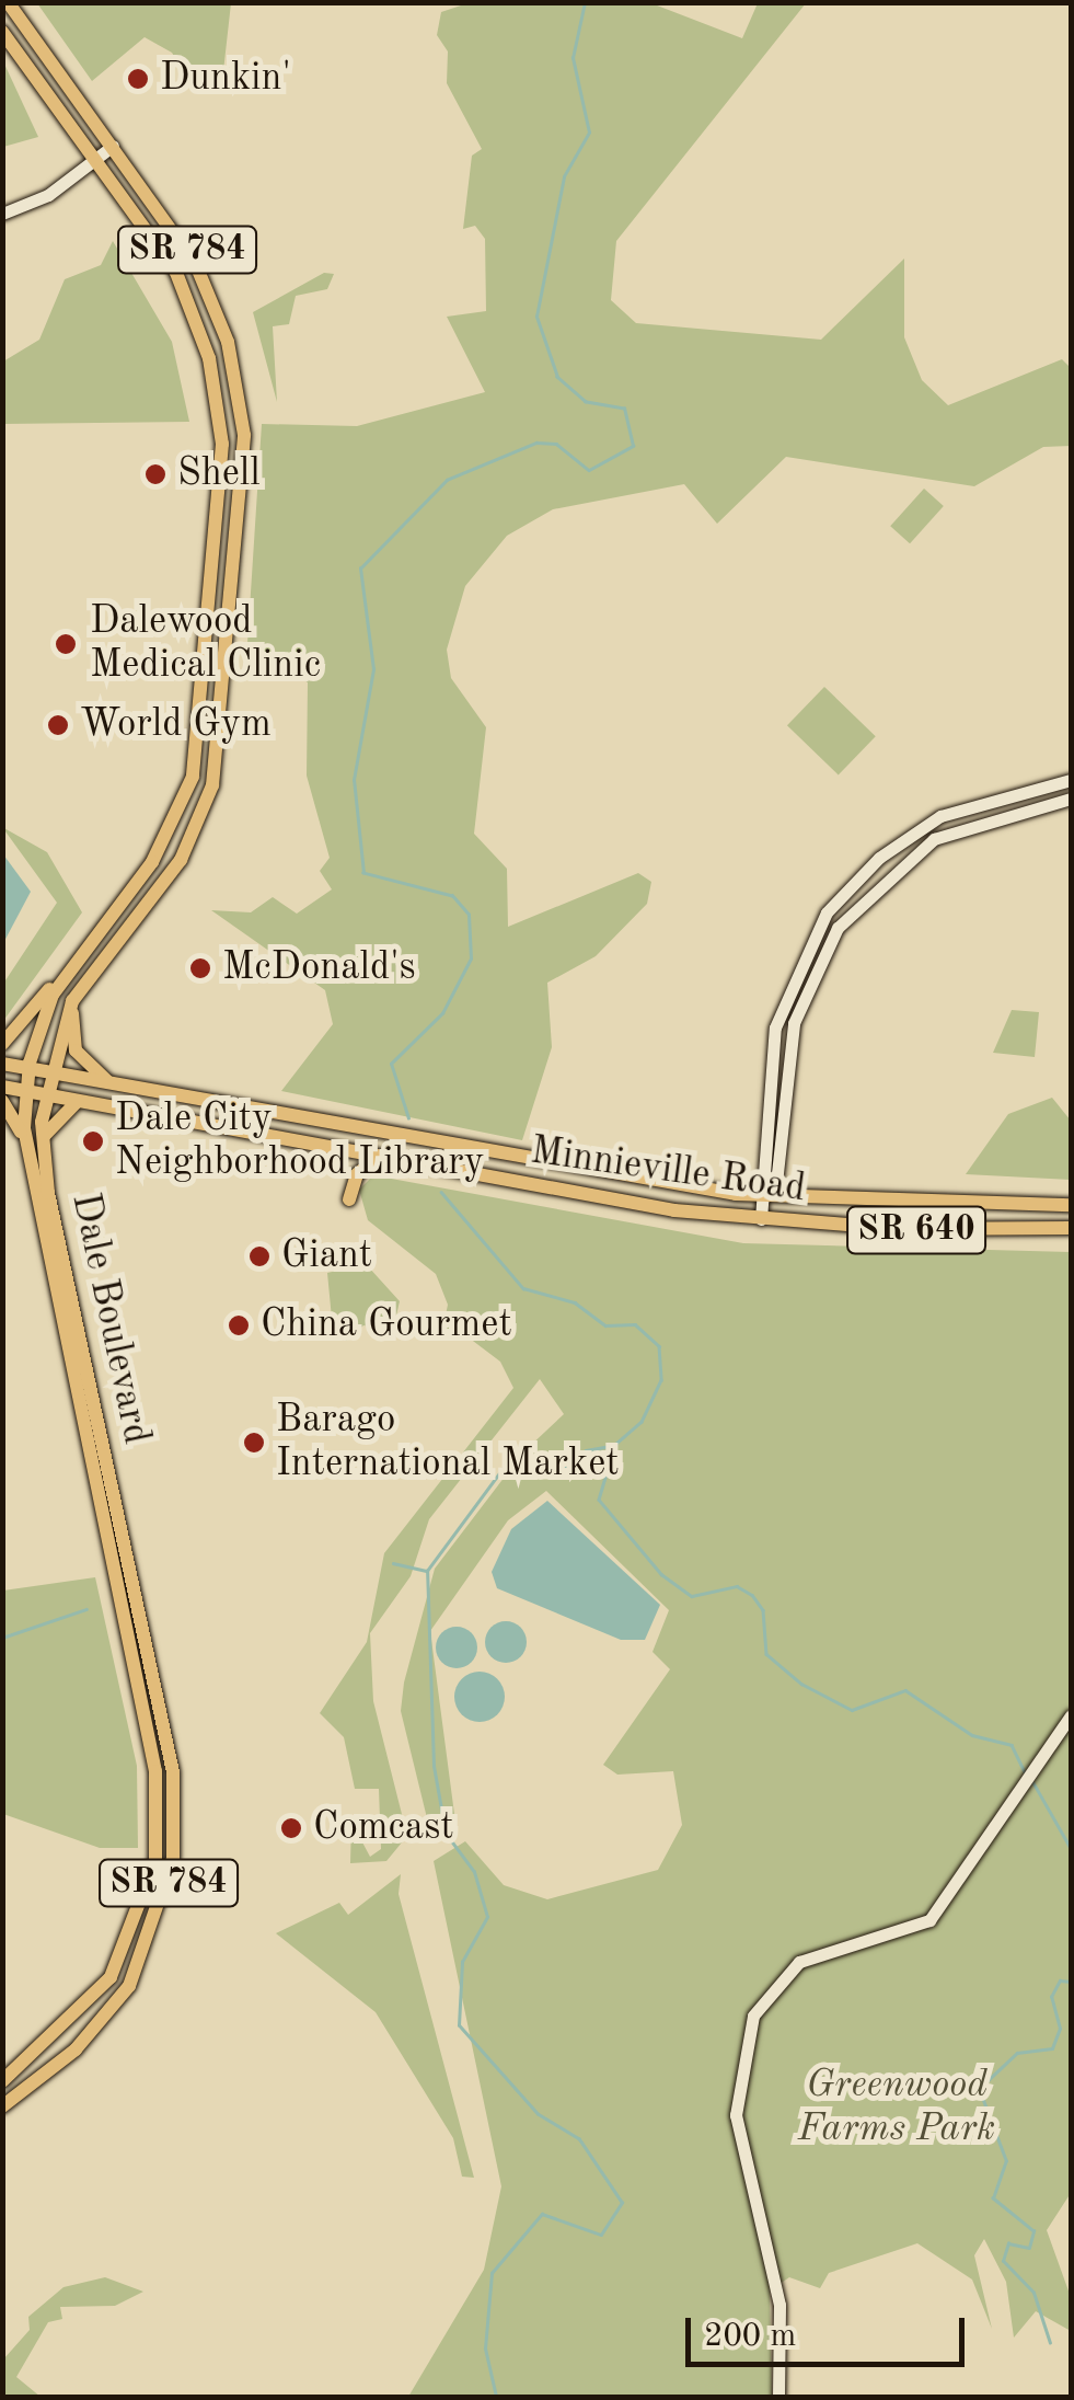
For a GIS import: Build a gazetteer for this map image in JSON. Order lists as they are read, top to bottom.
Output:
{
  "streets": {
    "main road": [
      "SR 784",
      "Minnieville Road",
      "SR 640",
      "Dale Boulevard"
    ]
  },
  "crossings": [
    ["Minnieville Road", "Dale Boulevard"]
  ],
  "parks": ["Greenwood Farms Park"],
  "places": [
    "Dunkin'",
    "Shell",
    "Dalewood Medical Clinic",
    "World Gym",
    "McDonald's",
    "Dale City Neighborhood Library",
    "Giant",
    "China Gourmet",
    "Barago International Market",
    "Comcast"
  ],
  "scale_bar": "200 m"
}
